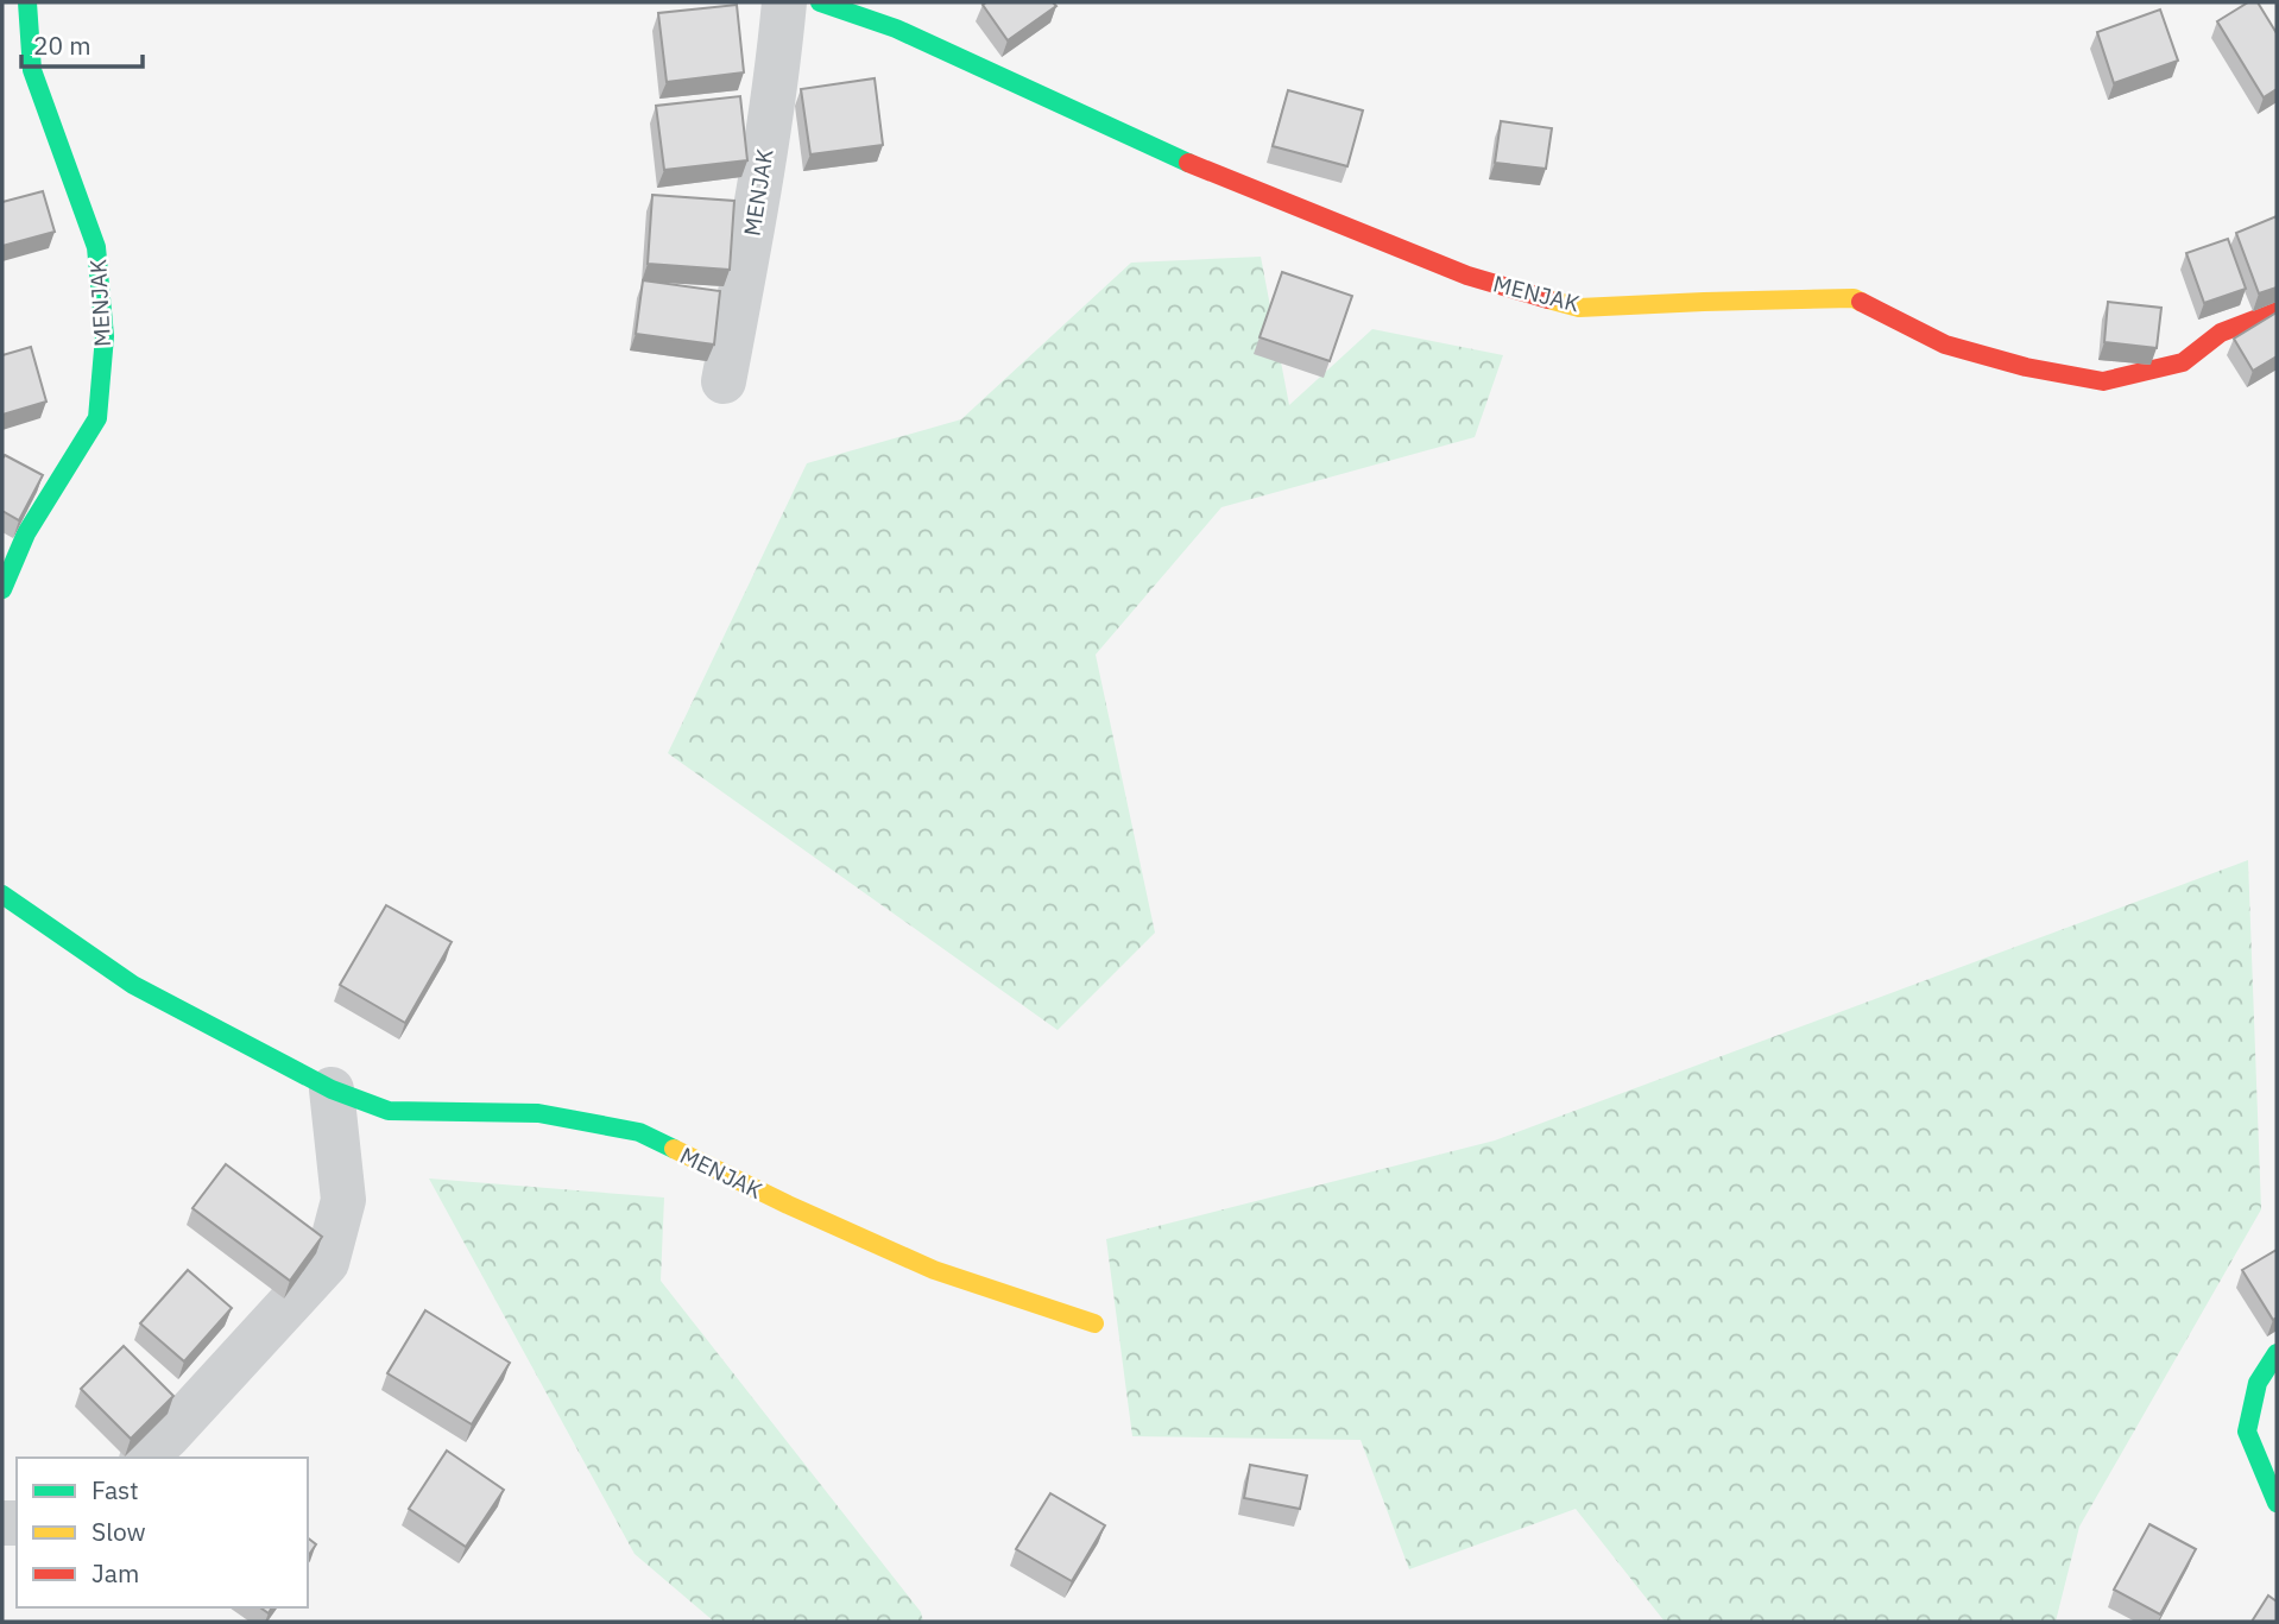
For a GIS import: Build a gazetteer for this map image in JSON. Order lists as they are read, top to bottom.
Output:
{
  "streets": {
    "street": ["MENJAK"]
  },
  "legend": ["Fast", "Slow", "Jam"],
  "scale_bar": "20 m"
}
